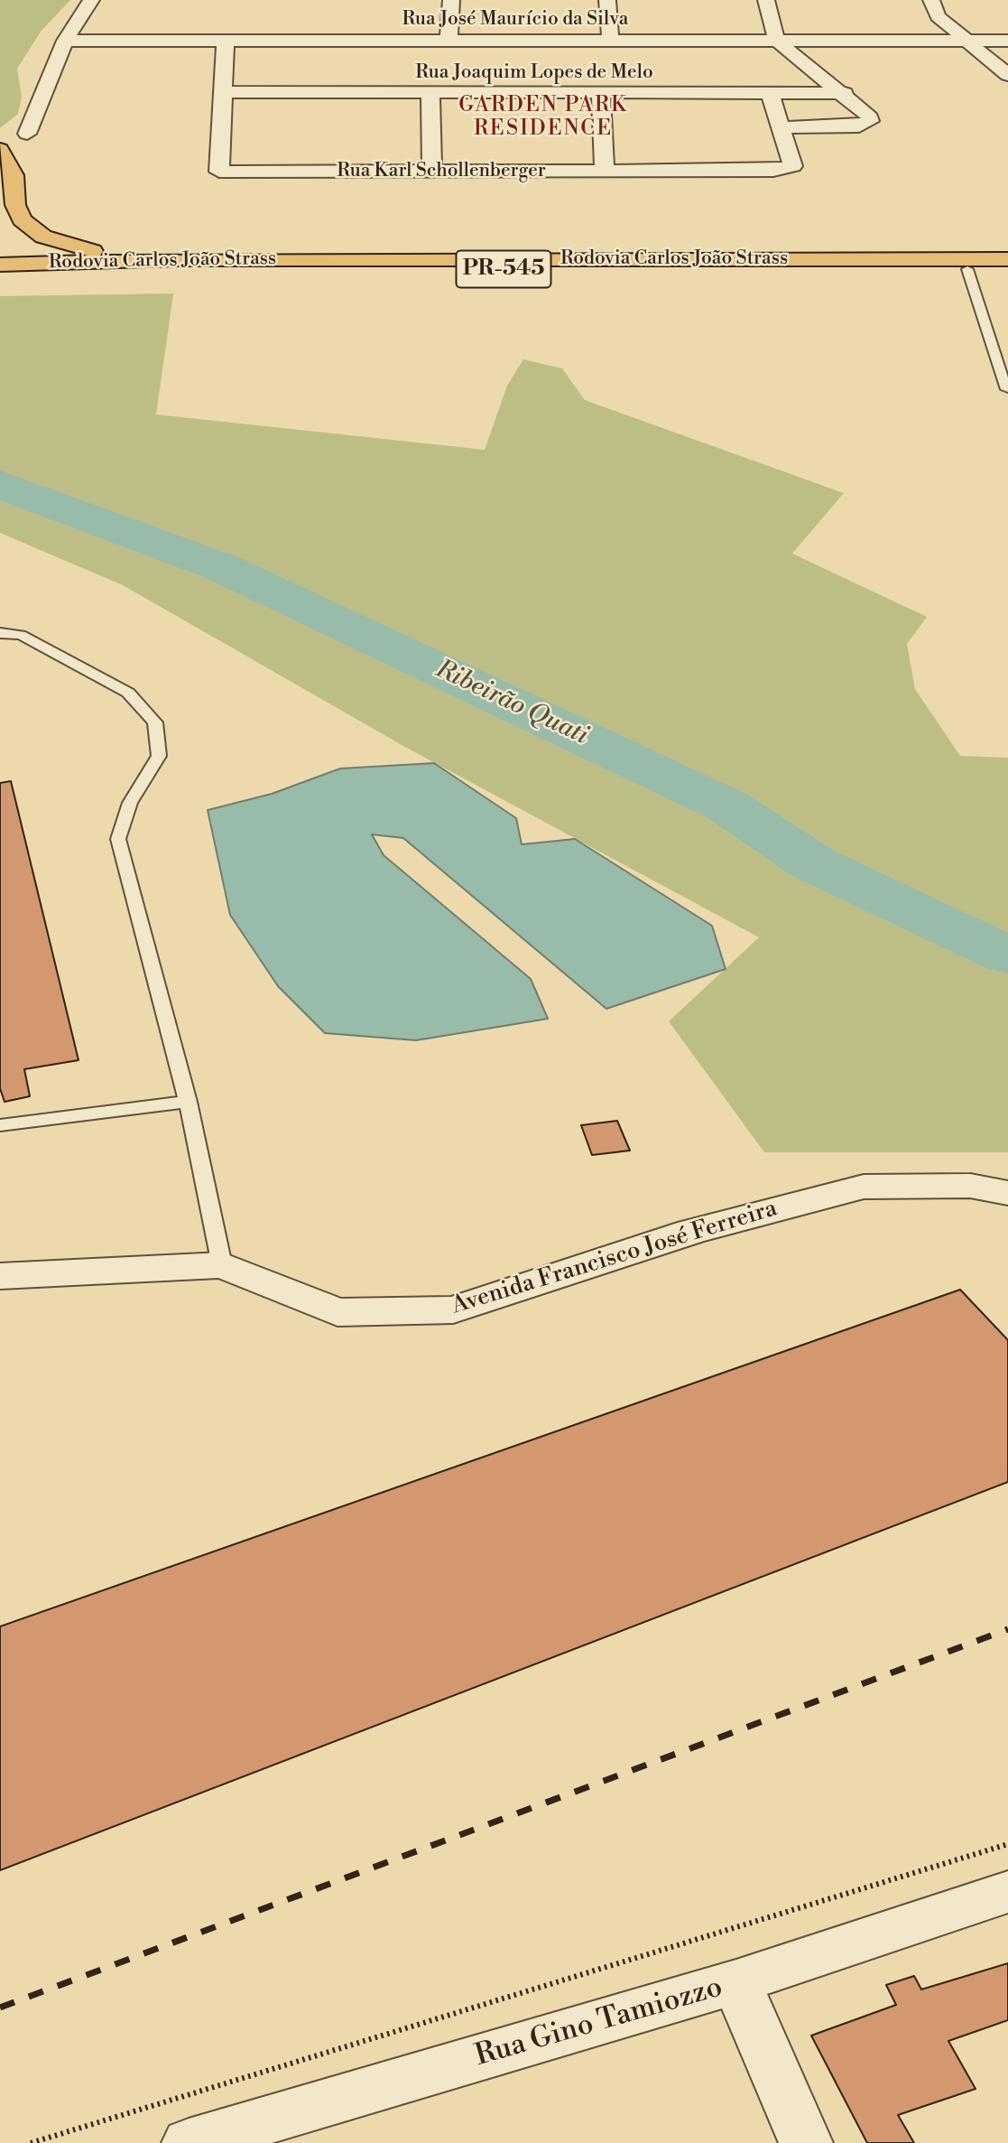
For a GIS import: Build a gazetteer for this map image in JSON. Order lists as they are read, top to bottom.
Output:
{
  "streets": {
    "highway": ["Rodovia Carlos João Strass", "PR-545"],
    "street": [
      "Rua José Maurício da Silva",
      "Rua Joaquim Lopes de Melo",
      "Rua Karl Schollenberger",
      "Avenida Francisco José Ferreira",
      "Rua Gino Tamiozzo"
    ]
  },
  "crossings": [
    ["Rua José Maurício da Silva", "Rua Karl Schollenberger"],
    ["Rua Joaquim Lopes de Melo", "Rua Karl Schollenberger"]
  ],
  "districts": ["GARDEN PARK RESIDENCE"],
  "water": ["Ribeirão Quati"]
}
